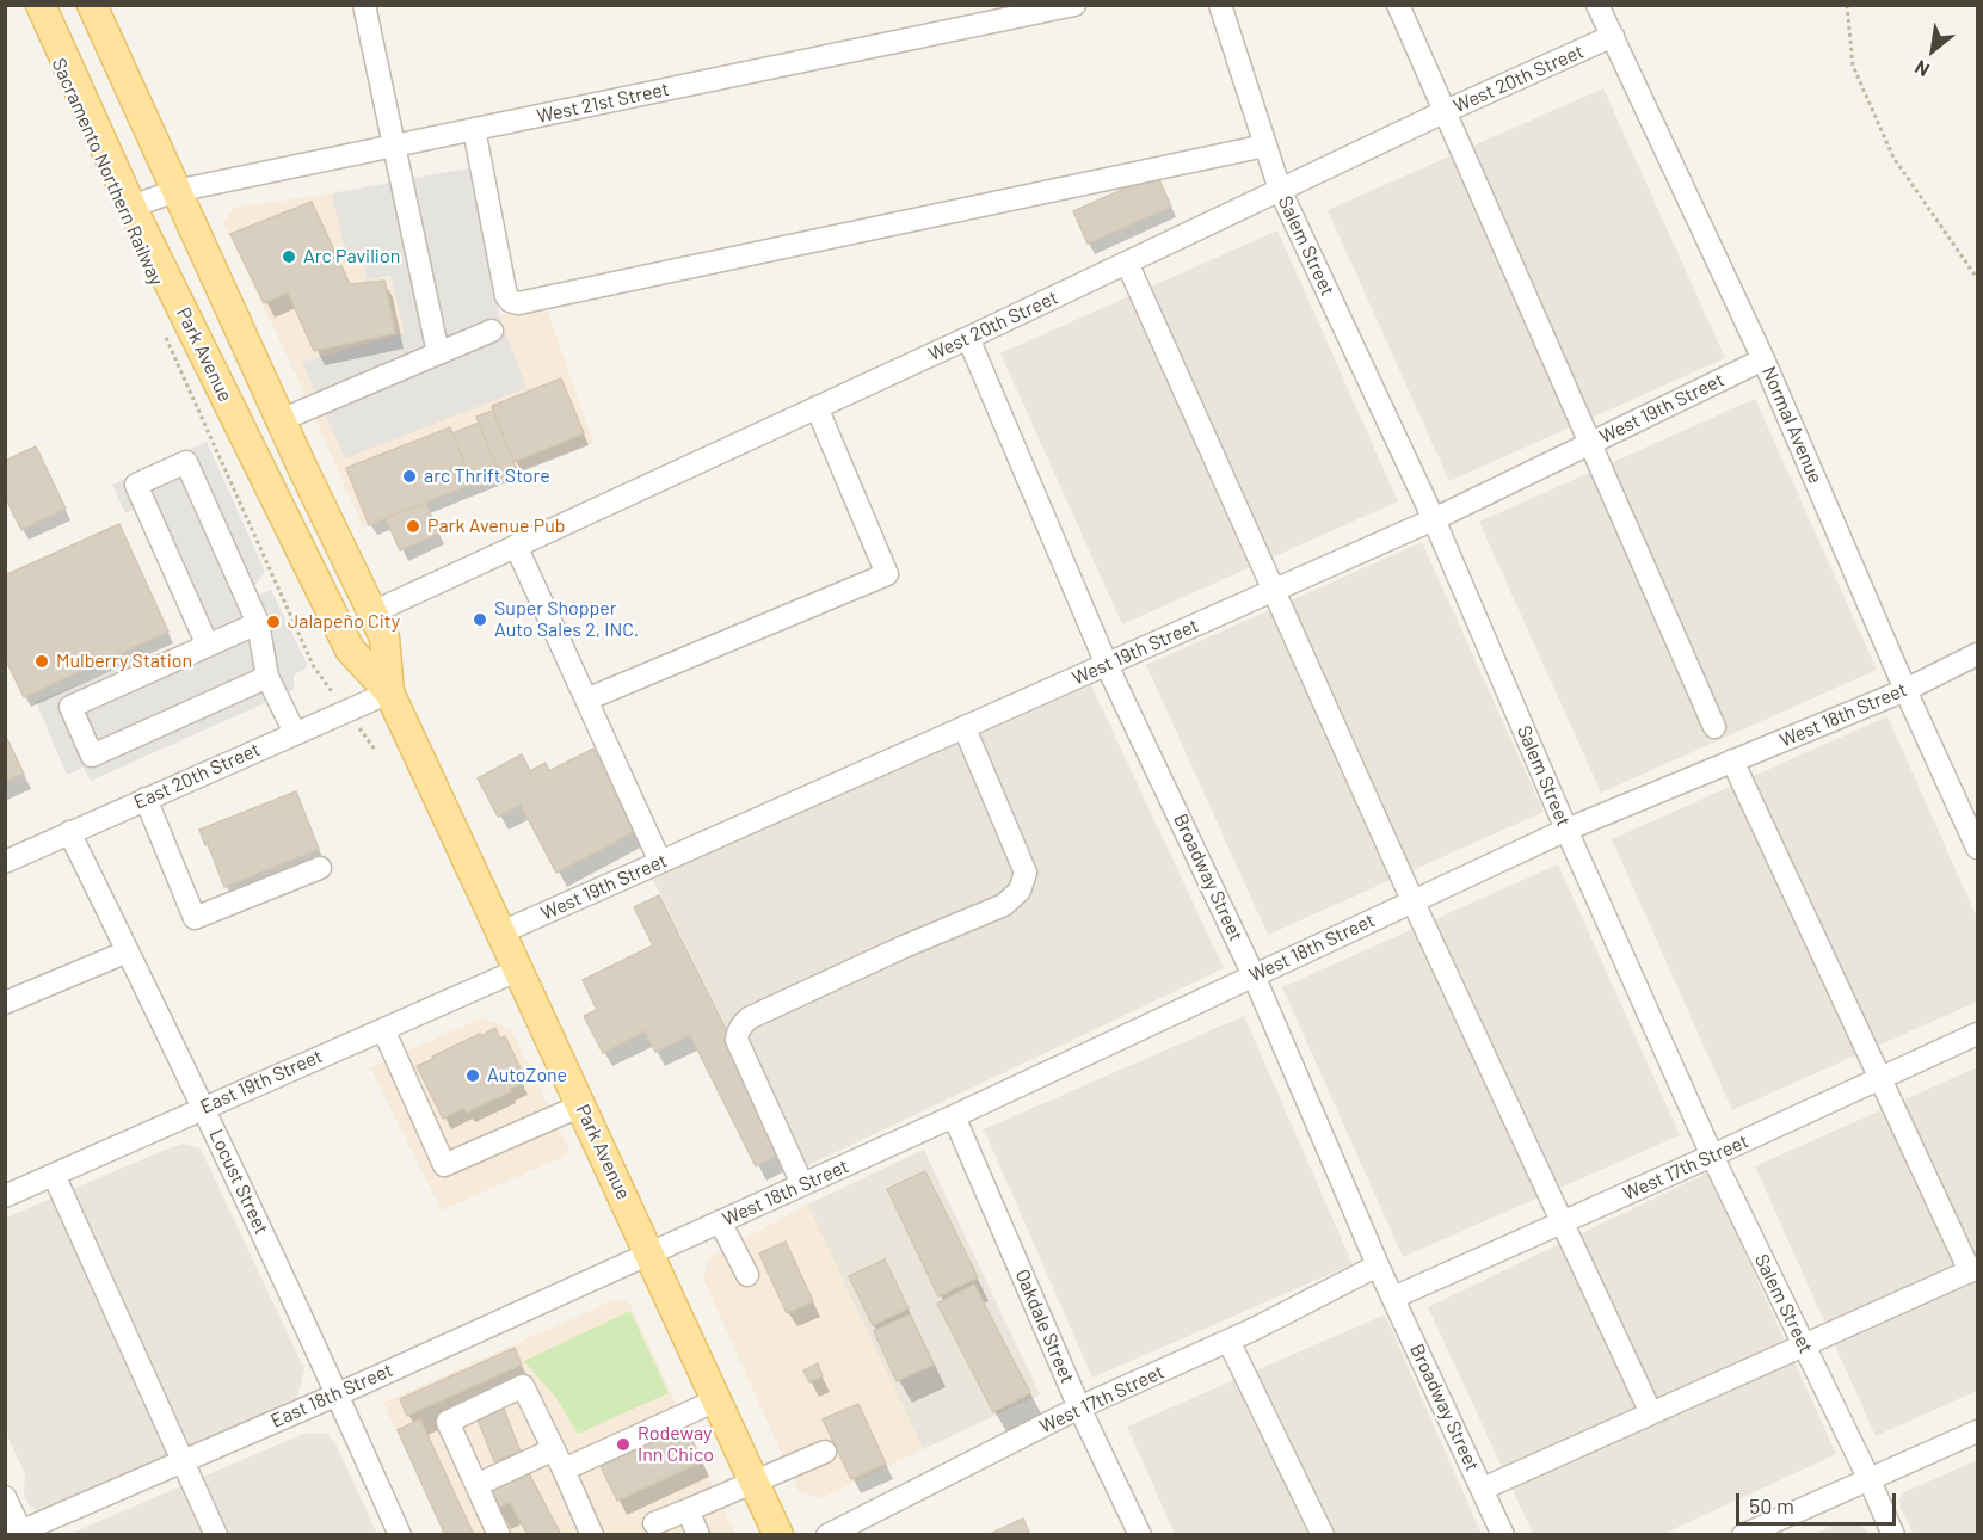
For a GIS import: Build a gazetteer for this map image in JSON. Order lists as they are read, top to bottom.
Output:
{
  "streets": {
    "main road": ["Park Avenue"],
    "street": [
      "West 20th Street",
      "West 21st Street",
      "Salem Street",
      "West 19th Street",
      "Normal Avenue",
      "West 18th Street",
      "East 20th Street",
      "Broadway Street",
      "East 19th Street",
      "West 17th Street",
      "Locust Street",
      "Oakdale Street",
      "East 18th Street"
    ]
  },
  "crossings": [
    ["West 20th Street", "Salem Street"],
    ["West 20th Street", "Park Avenue"],
    ["West 20th Street", "Normal Avenue"],
    ["West 20th Street", "Broadway Street"],
    ["West 21st Street", "Park Avenue"],
    ["Salem Street", "West 19th Street"],
    ["Salem Street", "West 18th Street"],
    ["Salem Street", "West 17th Street"],
    ["Park Avenue", "West 19th Street"],
    ["Park Avenue", "West 18th Street"],
    ["Park Avenue", "East 20th Street"],
    ["Park Avenue", "East 19th Street"],
    ["Park Avenue", "East 18th Street"],
    ["West 19th Street", "Normal Avenue"],
    ["West 19th Street", "Broadway Street"],
    ["Normal Avenue", "West 18th Street"],
    ["West 18th Street", "Broadway Street"],
    ["West 18th Street", "Oakdale Street"],
    ["West 18th Street", "East 18th Street"],
    ["East 20th Street", "Locust Street"],
    ["Broadway Street", "West 17th Street"],
    ["East 19th Street", "Locust Street"],
    ["West 17th Street", "Oakdale Street"],
    ["Locust Street", "East 18th Street"]
  ],
  "places": [
    "Arc Pavilion",
    "arc Thrift Store",
    "Park Avenue Pub",
    "Super Shopper Auto Sales 2, INC.",
    "Jalapeño City",
    "Mulberry Station",
    "AutoZone",
    "Rodeway Inn Chico"
  ],
  "scale_bar": "50 m",
  "north": "bottom left"
}
